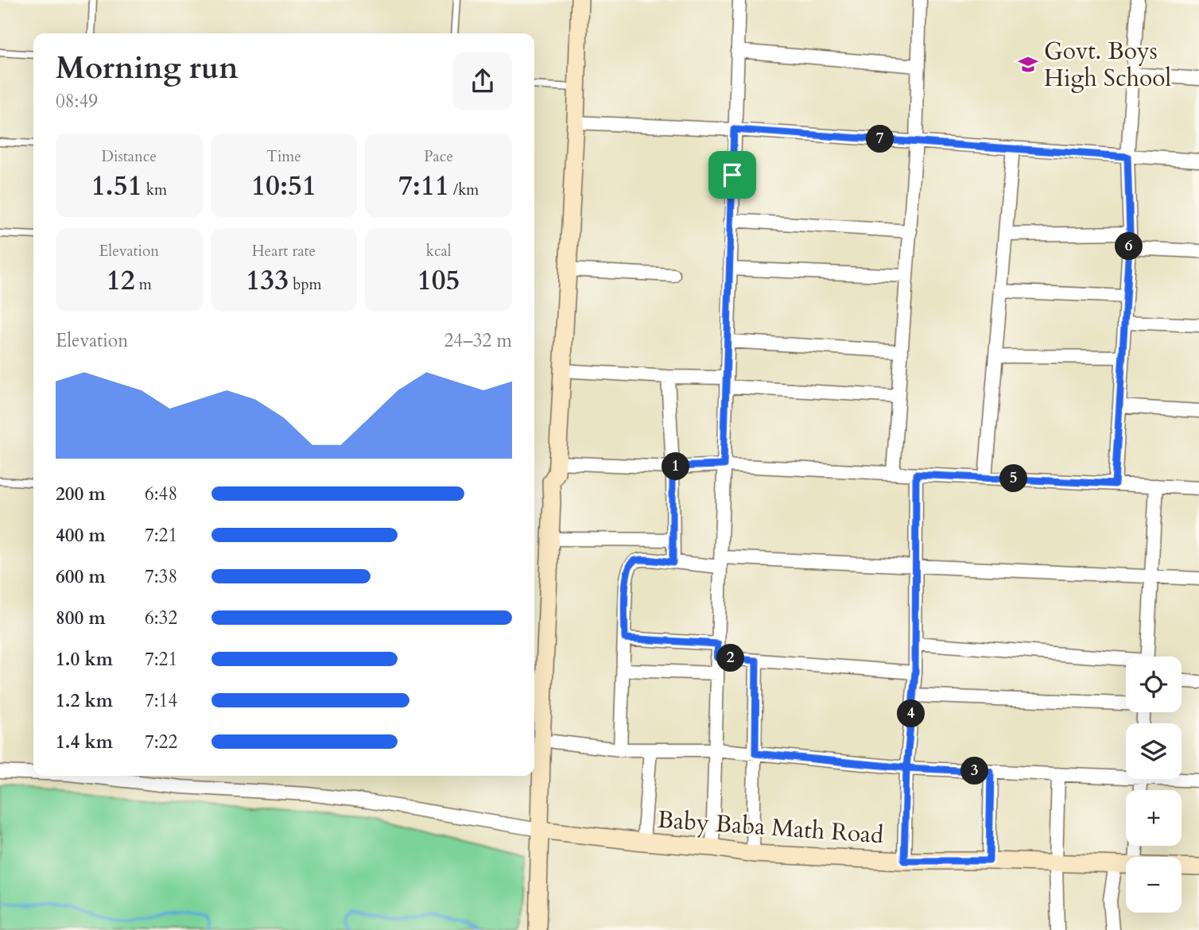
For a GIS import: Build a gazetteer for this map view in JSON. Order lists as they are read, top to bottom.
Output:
{
  "streets": {
    "main road": ["Baby Baba Math Road"]
  },
  "places": {
    "school or university": ["Govt. Boys High School"]
  },
  "page": {
    "heading": ["Morning run", "08:49"],
    "pins": [
      "7",
      "6",
      "1",
      "5",
      "2",
      "4",
      "3"
    ],
    "stats": [
      ["Distance", "1.51 km"],
      ["Time", "10:51"],
      ["Pace", "7:11 /km"],
      ["Elevation", "12 m"],
      ["Heart rate", "133 bpm"],
      ["kcal", "105"]
    ],
    "chart": ["Elevation", "24–32 m"],
    "list": [
      {
        "name": "200 m",
        "note": "6:48"
      },
      {
        "name": "400 m",
        "note": "7:21"
      },
      {
        "name": "600 m",
        "note": "7:38"
      },
      {
        "name": "800 m",
        "note": "6:32"
      },
      {
        "name": "1.0 km",
        "note": "7:21"
      },
      {
        "name": "1.2 km",
        "note": "7:14"
      },
      {
        "name": "1.4 km",
        "note": "7:22"
      }
    ],
    "map_buttons": ["+", "−"]
  }
}
